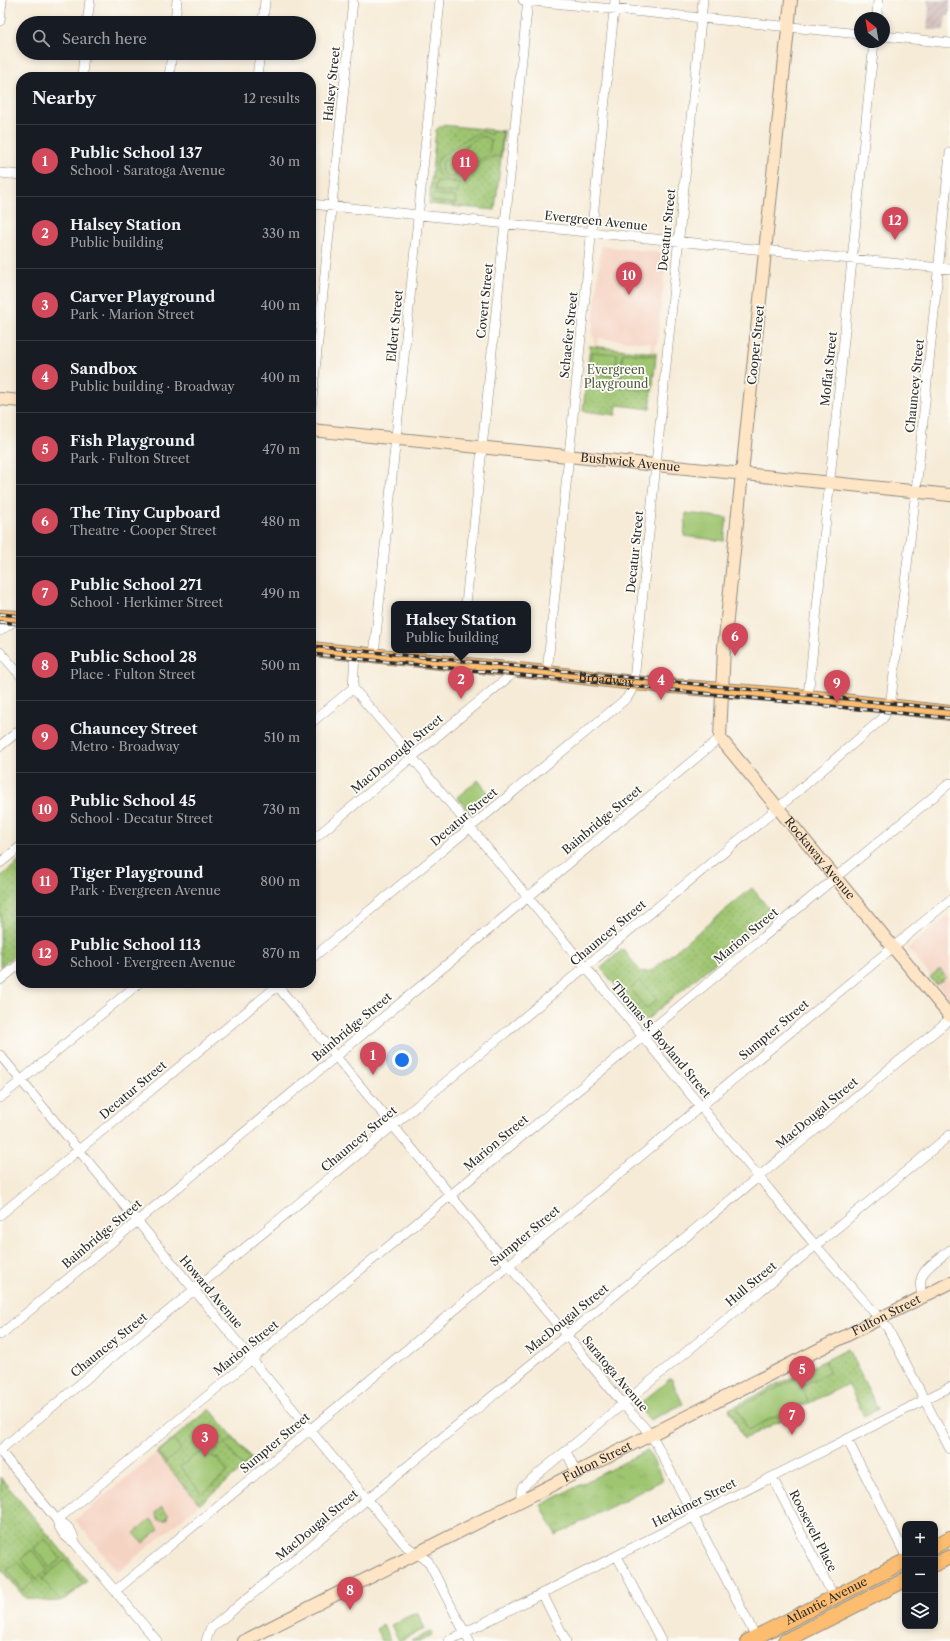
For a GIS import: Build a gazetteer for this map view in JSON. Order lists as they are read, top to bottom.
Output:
{
  "streets": {
    "main road": [
      "Cooper Street",
      "Bushwick Avenue",
      "Broadway",
      "Rockaway Avenue",
      "Fulton Street",
      "Atlantic Avenue"
    ],
    "street": [
      "Halsey Street",
      "Evergreen Avenue",
      "Decatur Street",
      "Covert Street",
      "Eldert Street",
      "Schaefer Street",
      "Moffat Street",
      "Chauncey Street",
      "MacDonough Street",
      "Bainbridge Street",
      "Marion Street",
      "Sumpter Street",
      "Thomas S. Boyland Street",
      "MacDougal Street",
      "Hull Street",
      "Howard Avenue",
      "Saratoga Avenue",
      "Herkimer Street",
      "Roosevelt Place"
    ]
  },
  "crossings": [
    ["Halsey Street", "Evergreen Avenue"],
    ["Evergreen Avenue", "Decatur Street"],
    ["Evergreen Avenue", "Covert Street"],
    ["Evergreen Avenue", "Eldert Street"],
    ["Evergreen Avenue", "Schaefer Street"],
    ["Evergreen Avenue", "Cooper Street"],
    ["Evergreen Avenue", "Moffat Street"],
    ["Evergreen Avenue", "Chauncey Street"],
    ["Decatur Street", "Bushwick Avenue"],
    ["Decatur Street", "Broadway"],
    ["Decatur Street", "Thomas S. Boyland Street"],
    ["Decatur Street", "Howard Avenue"],
    ["Covert Street", "Bushwick Avenue"],
    ["Eldert Street", "Bushwick Avenue"],
    ["Eldert Street", "Broadway"],
    ["Schaefer Street", "Bushwick Avenue"],
    ["Schaefer Street", "Broadway"],
    ["Cooper Street", "Bushwick Avenue"],
    ["Cooper Street", "Broadway"],
    ["Moffat Street", "Bushwick Avenue"],
    ["Moffat Street", "Broadway"],
    ["Chauncey Street", "Bushwick Avenue"],
    ["Chauncey Street", "Broadway"],
    ["Chauncey Street", "Rockaway Avenue"],
    ["Chauncey Street", "Thomas S. Boyland Street"],
    ["Chauncey Street", "Howard Avenue"],
    ["Chauncey Street", "Saratoga Avenue"],
    ["Broadway", "MacDonough Street"],
    ["MacDonough Street", "Thomas S. Boyland Street"],
    ["Bainbridge Street", "Rockaway Avenue"],
    ["Bainbridge Street", "Thomas S. Boyland Street"],
    ["Bainbridge Street", "Howard Avenue"],
    ["Bainbridge Street", "Saratoga Avenue"],
    ["Rockaway Avenue", "Marion Street"],
    ["Rockaway Avenue", "Sumpter Street"],
    ["Rockaway Avenue", "MacDougal Street"],
    ["Marion Street", "Thomas S. Boyland Street"],
    ["Marion Street", "Howard Avenue"],
    ["Marion Street", "Saratoga Avenue"],
    ["Sumpter Street", "Thomas S. Boyland Street"],
    ["Sumpter Street", "Howard Avenue"],
    ["Sumpter Street", "Saratoga Avenue"],
    ["Thomas S. Boyland Street", "MacDougal Street"],
    ["Thomas S. Boyland Street", "Hull Street"],
    ["Thomas S. Boyland Street", "Fulton Street"],
    ["Thomas S. Boyland Street", "Herkimer Street"],
    ["MacDougal Street", "Howard Avenue"],
    ["MacDougal Street", "Saratoga Avenue"],
    ["Hull Street", "Fulton Street"],
    ["Hull Street", "Saratoga Avenue"],
    ["Howard Avenue", "Fulton Street"],
    ["Howard Avenue", "Herkimer Street"],
    ["Fulton Street", "Saratoga Avenue"],
    ["Saratoga Avenue", "Herkimer Street"],
    ["Saratoga Avenue", "Atlantic Avenue"],
    ["Herkimer Street", "Roosevelt Place"],
    ["Roosevelt Place", "Atlantic Avenue"]
  ],
  "parks": ["Evergreen Playground"],
  "north": "top left",
  "page": {
    "search": "Search here",
    "heading": ["Nearby", "12 results"],
    "list": [
      {
        "mark": "1",
        "name": "Public School 137",
        "note": "School · Saratoga Avenue",
        "value": "30 m"
      },
      {
        "mark": "2",
        "name": "Halsey Station",
        "note": "Public building",
        "value": "330 m"
      },
      {
        "mark": "3",
        "name": "Carver Playground",
        "note": "Park · Marion Street",
        "value": "400 m"
      },
      {
        "mark": "4",
        "name": "Sandbox",
        "note": "Public building · Broadway",
        "value": "400 m"
      },
      {
        "mark": "5",
        "name": "Fish Playground",
        "note": "Park · Fulton Street",
        "value": "470 m"
      },
      {
        "mark": "6",
        "name": "The Tiny Cupboard",
        "note": "Theatre · Cooper Street",
        "value": "480 m"
      },
      {
        "mark": "7",
        "name": "Public School 271",
        "note": "School · Herkimer Street",
        "value": "490 m"
      },
      {
        "mark": "8",
        "name": "Public School 28",
        "note": "Place · Fulton Street",
        "value": "500 m"
      },
      {
        "mark": "9",
        "name": "Chauncey Street",
        "note": "Metro · Broadway",
        "value": "510 m"
      },
      {
        "mark": "10",
        "name": "Public School 45",
        "note": "School · Decatur Street",
        "value": "730 m"
      },
      {
        "mark": "11",
        "name": "Tiger Playground",
        "note": "Park · Evergreen Avenue",
        "value": "800 m"
      },
      {
        "mark": "12",
        "name": "Public School 113",
        "note": "School · Evergreen Avenue",
        "value": "870 m"
      }
    ],
    "pins": [
      "11",
      "12",
      "10",
      "6",
      "2",
      "4",
      "9",
      "1",
      "5",
      "7",
      "3",
      "8"
    ],
    "popup": ["Halsey Station", "Public building"],
    "map_buttons": ["+", "−"]
  }
}
